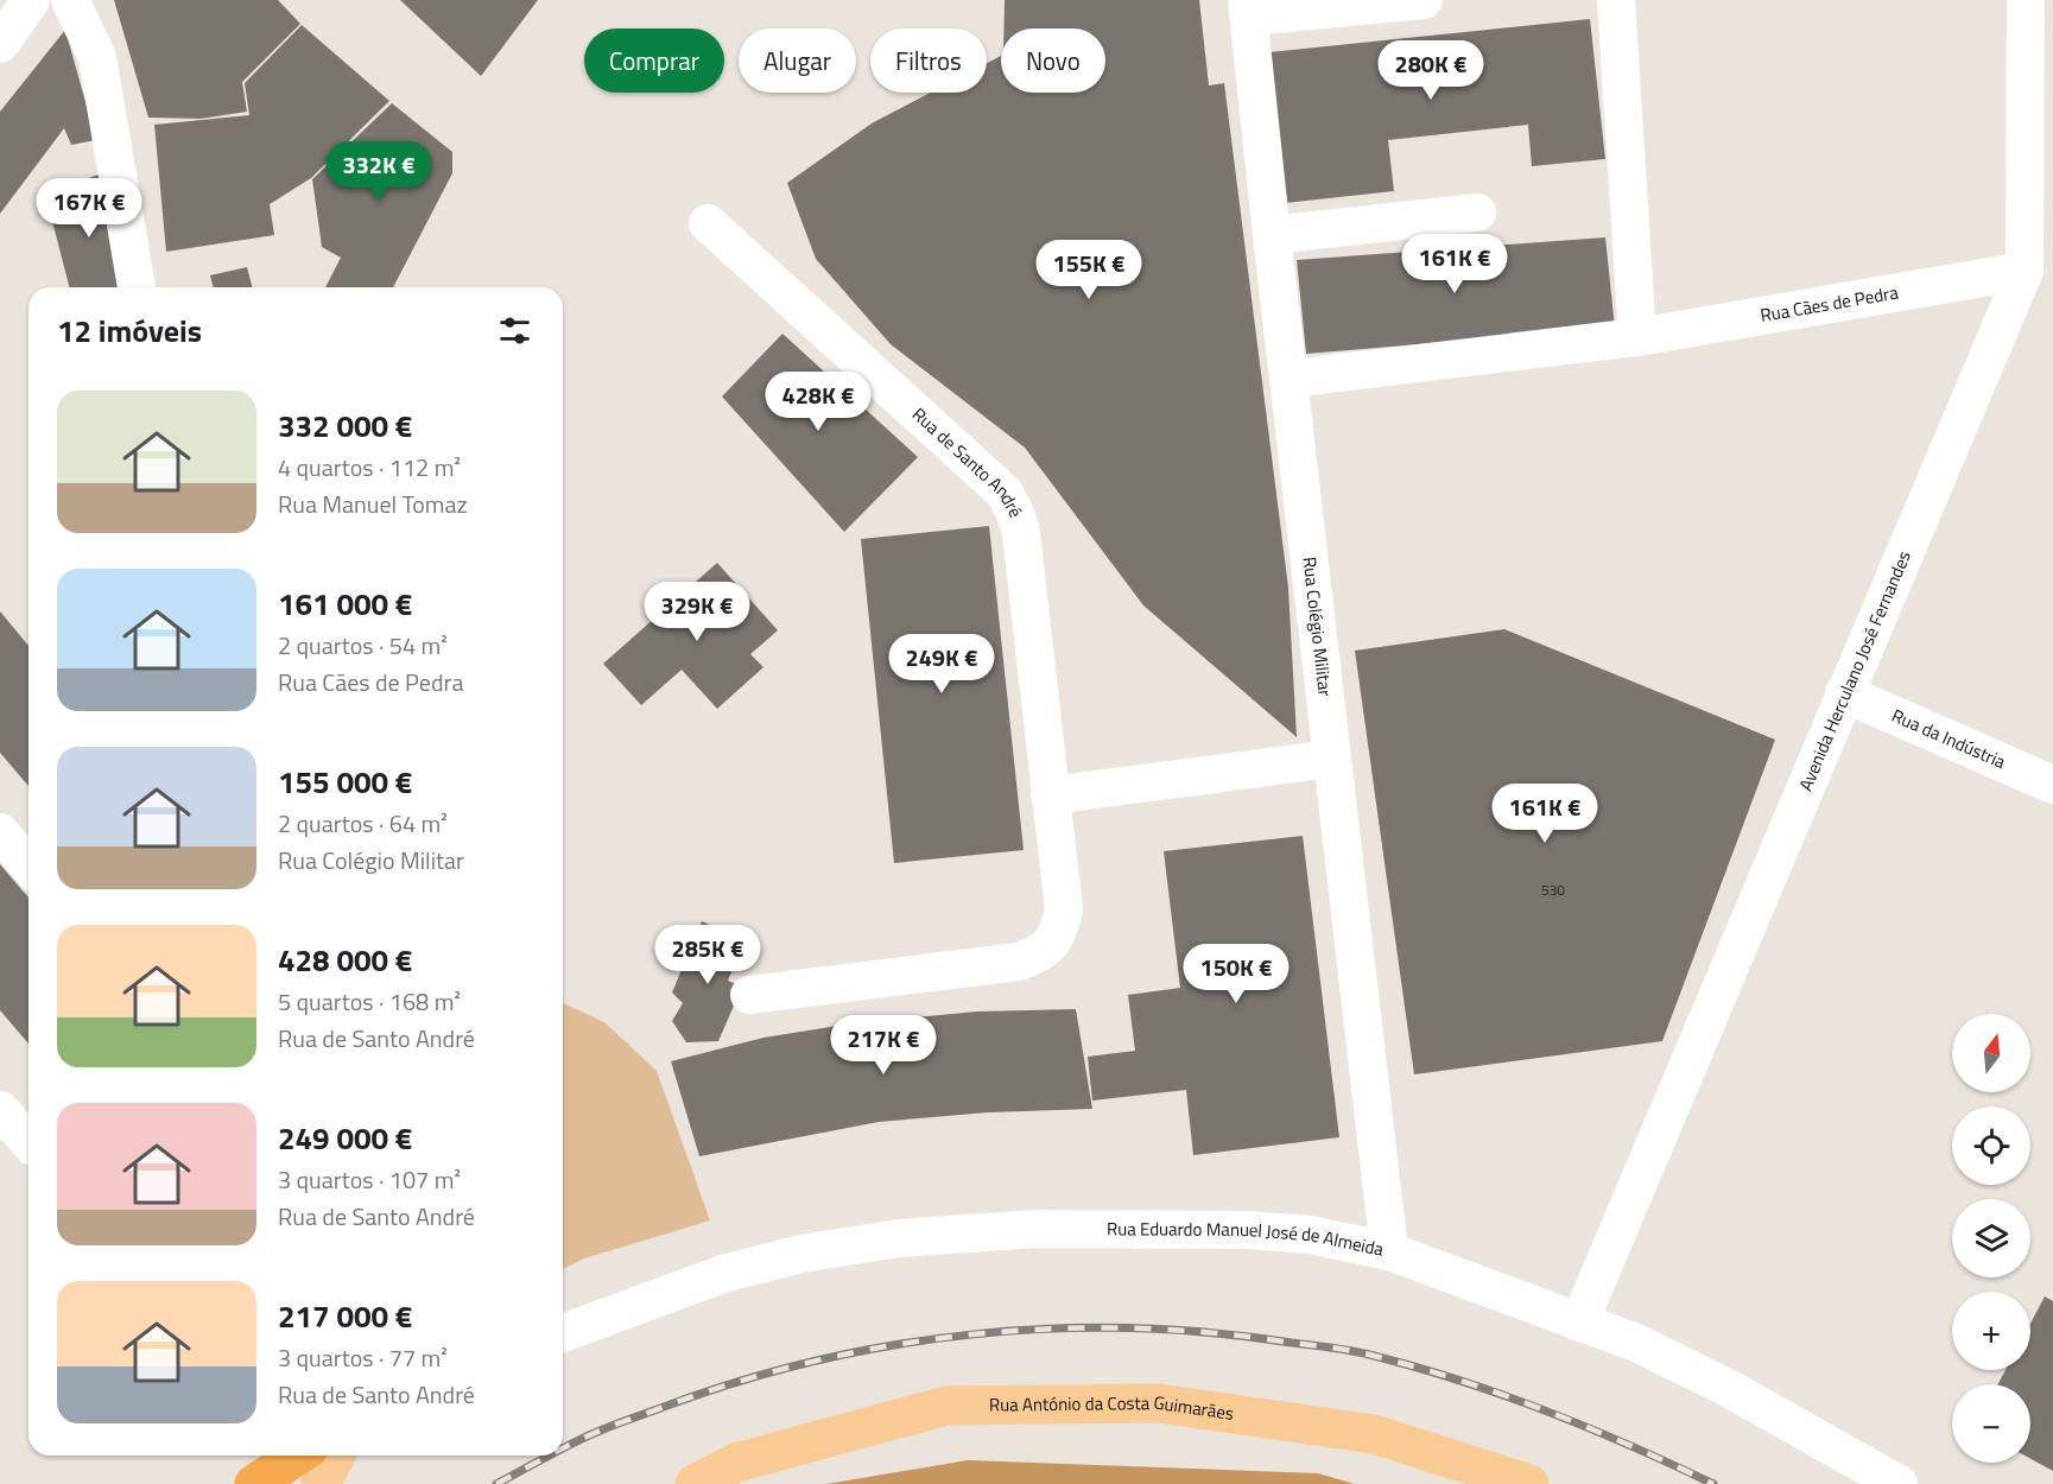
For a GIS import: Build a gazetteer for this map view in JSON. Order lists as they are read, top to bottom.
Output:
{
  "streets": {
    "main road": ["Rua António da Costa Guimarães"],
    "street": [
      "Rua Cães de Pedra",
      "Rua de Santo André",
      "Rua Colégio Militar",
      "Avenida Herculano José Fernandes",
      "Rua da Indústria",
      "Rua Eduardo Manuel José de Almeida"
    ]
  },
  "crossings": [
    ["Rua Cães de Pedra", "Rua Colégio Militar"],
    ["Rua Cães de Pedra", "Avenida Herculano José Fernandes"],
    ["Rua Colégio Militar", "Rua Eduardo Manuel José de Almeida"],
    ["Avenida Herculano José Fernandes", "Rua da Indústria"],
    ["Avenida Herculano José Fernandes", "Rua Eduardo Manuel José de Almeida"]
  ],
  "house_numbers": ["530"],
  "north": "top",
  "page": {
    "chip": [
      "Comprar",
      "Alugar",
      "Filtros",
      "Novo"
    ],
    "price": [
      "280K €",
      "332K €",
      "167K €",
      "161K €",
      "155K €",
      "428K €",
      "329K €",
      "249K €",
      "161K €",
      "285K €",
      "150K €",
      "217K €"
    ],
    "heading": "12 imóveis",
    "list": [
      {
        "name": "332 000 €",
        "note": "4 quartos · 112 m² · Rua Manuel Tomaz"
      },
      {
        "name": "161 000 €",
        "note": "2 quartos · 54 m² · Rua Cães de Pedra"
      },
      {
        "name": "155 000 €",
        "note": "2 quartos · 64 m² · Rua Colégio Militar"
      },
      {
        "name": "428 000 €",
        "note": "5 quartos · 168 m² · Rua de Santo André"
      },
      {
        "name": "249 000 €",
        "note": "3 quartos · 107 m² · Rua de Santo André"
      },
      {
        "name": "217 000 €",
        "note": "3 quartos · 77 m² · Rua de Santo André"
      }
    ],
    "map_buttons": ["+", "−"]
  }
}
